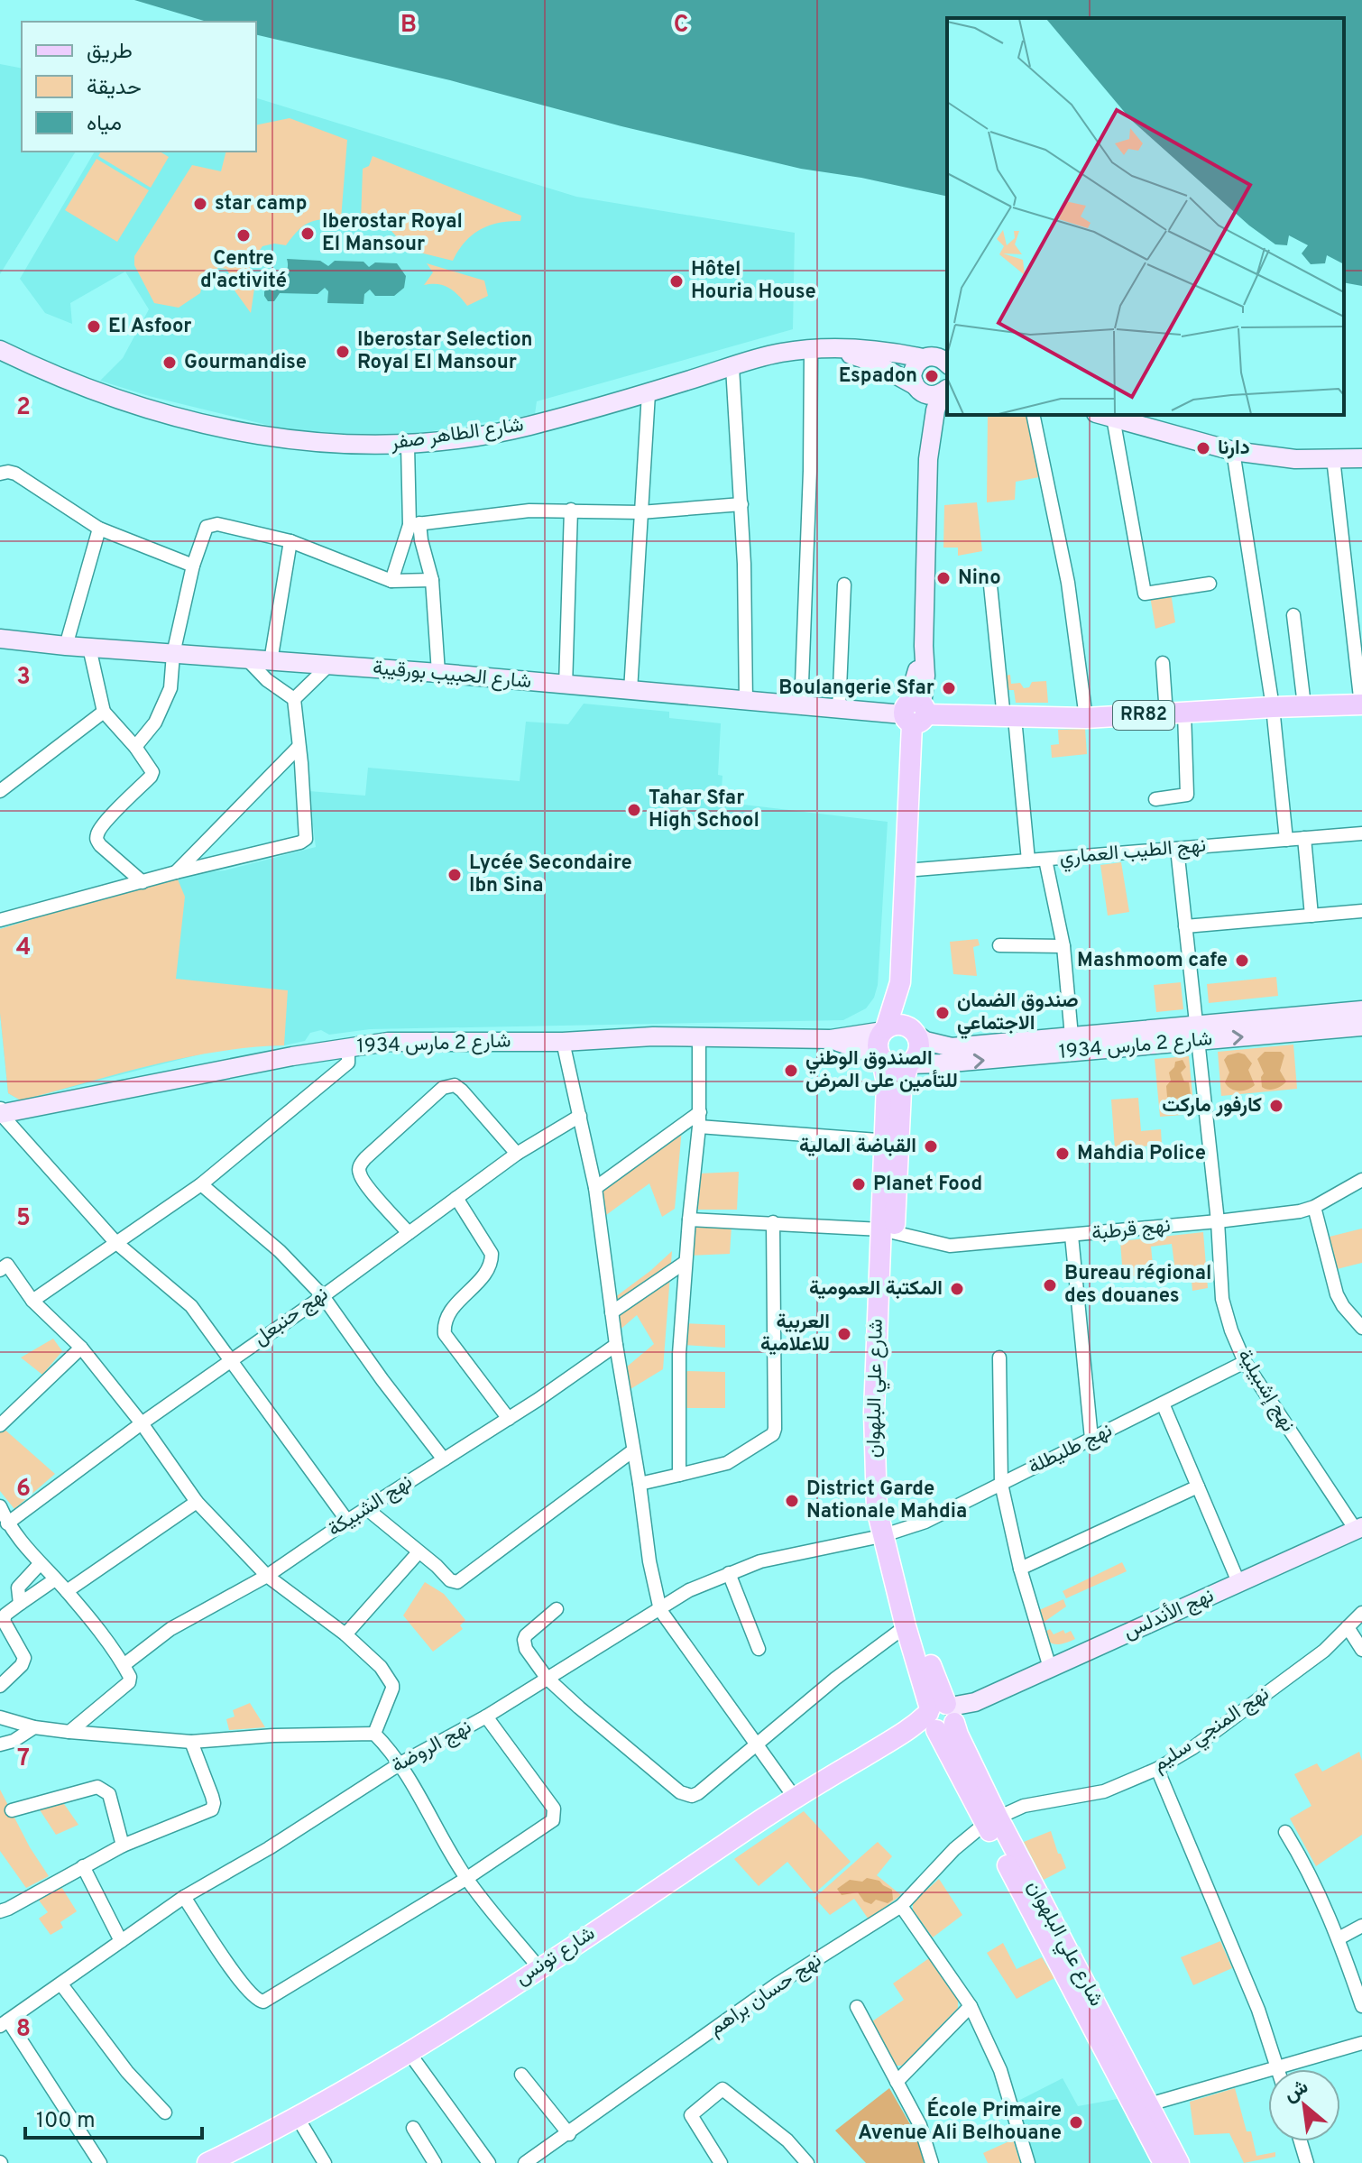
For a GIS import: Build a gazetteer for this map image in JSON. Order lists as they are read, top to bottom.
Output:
{
  "streets": {
    "main road": [
      "شارع الحبيب بورقيبة",
      "RR82",
      "شارع علي البلهوان",
      "شارع تونس"
    ],
    "street": [
      "شارع الطاهر صفر",
      "نهج الطيب العماري",
      "شارع 2 مارس 1934",
      "نهج قرطبة",
      "نهج حنبعل",
      "نهج إشبيلية",
      "نهج طليطلة",
      "نهج الشبيكة",
      "نهج الأندلس",
      "نهج المنجي سليم",
      "نهج الروضة",
      "نهج حسان براهم"
    ]
  },
  "crossings": [
    ["نهج الطيب العماري", "نهج إشبيلية"],
    ["شارع 2 مارس 1934", "شارع علي البلهوان"],
    ["شارع 2 مارس 1934", "نهج إشبيلية"],
    ["نهج قرطبة", "شارع علي البلهوان"],
    ["نهج قرطبة", "نهج إشبيلية"],
    ["شارع علي البلهوان", "نهج طليطلة"],
    ["شارع علي البلهوان", "نهج الأندلس"],
    ["شارع علي البلهوان", "نهج المنجي سليم"],
    ["شارع علي البلهوان", "نهج الروضة"],
    ["شارع علي البلهوان", "شارع تونس"],
    ["شارع علي البلهوان", "نهج حسان براهم"],
    ["نهج إشبيلية", "نهج طليطلة"],
    ["نهج إشبيلية", "نهج الأندلس"],
    ["نهج طليطلة", "نهج الروضة"],
    ["نهج الأندلس", "شارع تونس"],
    ["نهج المنجي سليم", "نهج حسان براهم"]
  ],
  "places": [
    "star camp",
    "Iberostar Royal El Mansour",
    "Centre d'activité",
    "Hôtel Houria House",
    "El Asfoor",
    "Iberostar Selection Royal El Mansour",
    "Gourmandise",
    "Espadon",
    "دارنا",
    "Nino",
    "Boulangerie Sfar",
    "Tahar Sfar High School",
    "Lycée Secondaire Ibn Sina",
    "Mashmoom cafe",
    "صندوق الضمان الاجتماعي",
    "الصندوق الوطني للتأمين على المرض",
    "كارفور ماركت",
    "القباضة المالية",
    "Mahdia Police",
    "Planet Food",
    "Bureau régional des douanes",
    "المكتبة العمومية",
    "العربية للاعلامية",
    "District Garde Nationale Mahdia",
    "École Primaire Avenue Ali Belhouane"
  ],
  "legend": ["طريق", "حديقة", "مياه"],
  "scale_bar": "100 m",
  "north": "top left",
  "grid": {
    "columns": ["B", "C"],
    "rows": [
      "2",
      "3",
      "4",
      "5",
      "6",
      "7",
      "8"
    ]
  }
}
